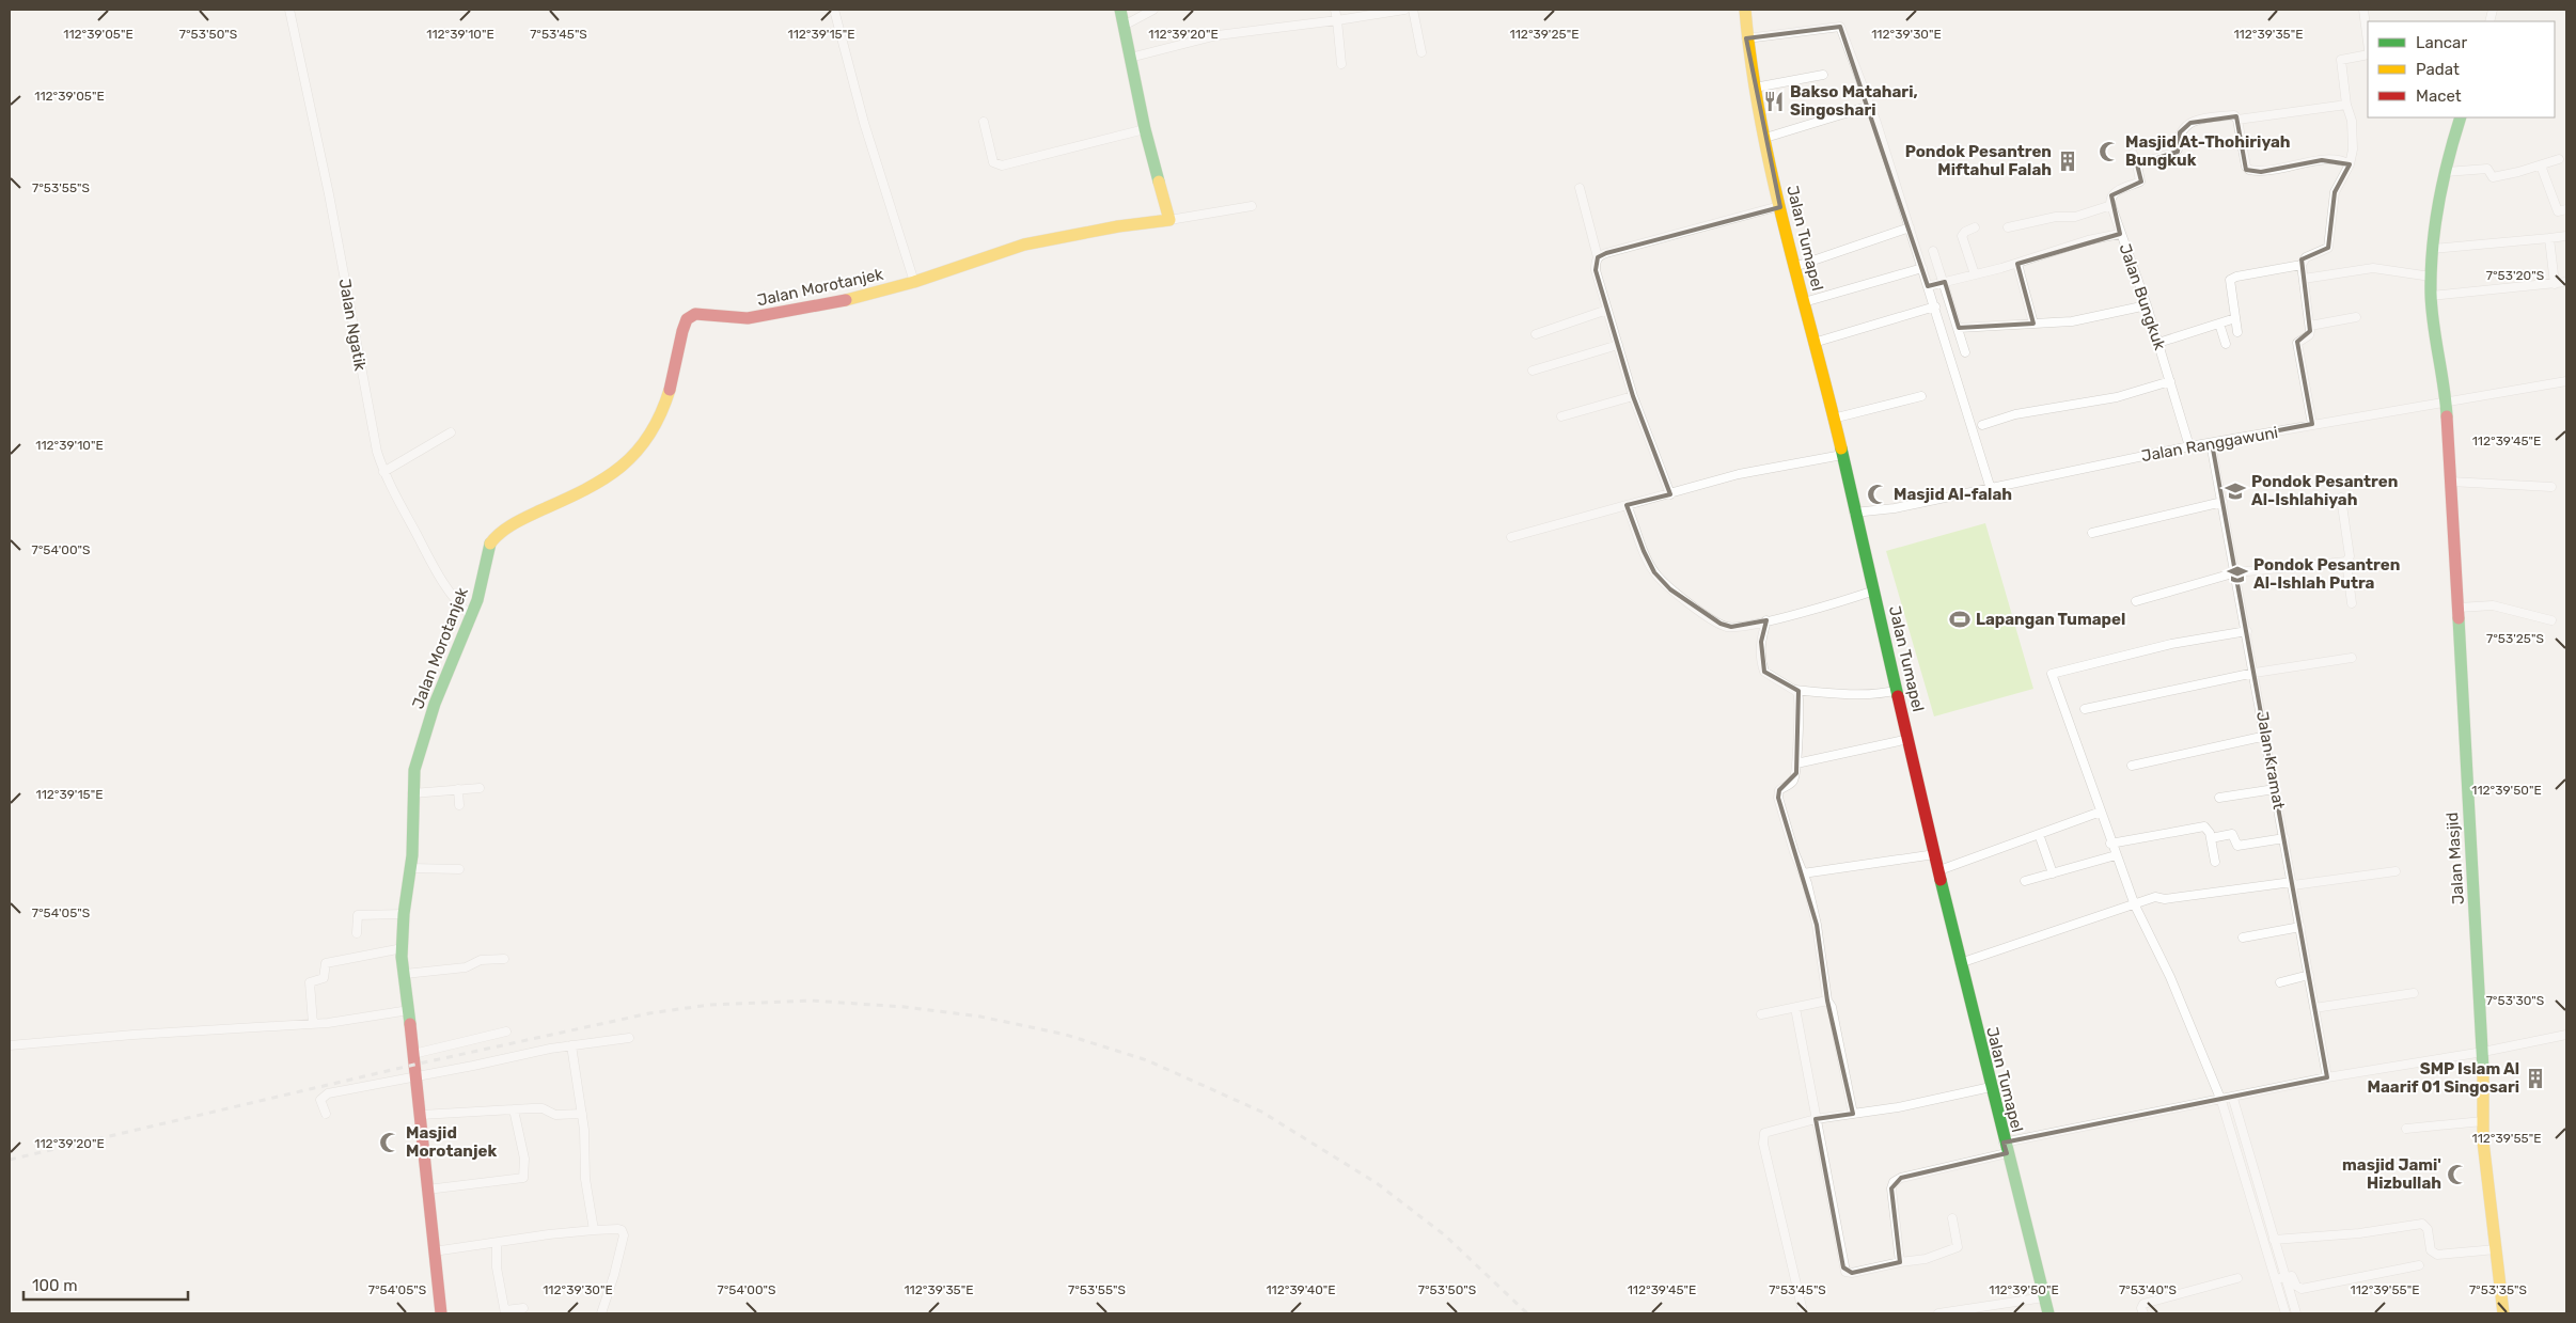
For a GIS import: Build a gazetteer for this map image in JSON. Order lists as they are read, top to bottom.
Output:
{
  "streets": {
    "street": [
      "Jalan Tumapel",
      "Jalan Morotanjek",
      "Jalan Bungkuk",
      "Jalan Ngatik",
      "Jalan Ranggawuni",
      "Jalan Kramat",
      "Jalan Masjid"
    ]
  },
  "crossings": [
    ["Jalan Tumapel", "Jalan Ranggawuni"],
    ["Jalan Morotanjek", "Jalan Ngatik"],
    ["Jalan Bungkuk", "Jalan Ranggawuni"],
    ["Jalan Ranggawuni", "Jalan Kramat"],
    ["Jalan Ranggawuni", "Jalan Masjid"]
  ],
  "places": {
    "restaurant": ["Bakso Matahari, Singoshari"],
    "mosque": [
      "Masjid At-Thohiriyah Bungkuk",
      "Masjid Al-falah",
      "Masjid Morotanjek",
      "masjid Jami' Hizbullah"
    ],
    "building": ["Pondok Pesantren Miftahul Falah", "SMP Islam Al Maarif 01 Singosari"],
    "school or university": ["Pondok Pesantren Al-Ishlahiyah", "Pondok Pesantren Al-Ishlah Putra"],
    "sports": ["Lapangan Tumapel"]
  },
  "legend": ["Lancar", "Padat", "Macet"],
  "scale_bar": "100 m",
  "coordinates": [
    "112°39'05\"E",
    "112°39'10\"E",
    "112°39'15\"E",
    "112°39'20\"E",
    "112°39'25\"E",
    "112°39'30\"E",
    "112°39'35\"E",
    "7°53'50\"S",
    "7°53'45\"S",
    "7°53'55\"S",
    "7°53'20\"S",
    "112°39'45\"E",
    "7°54'00\"S",
    "7°53'25\"S",
    "112°39'50\"E",
    "7°54'05\"S",
    "7°53'30\"S",
    "112°39'55\"E",
    "7°53'40\"S",
    "7°53'35\"S",
    "112°39'40\"E"
  ]
}
